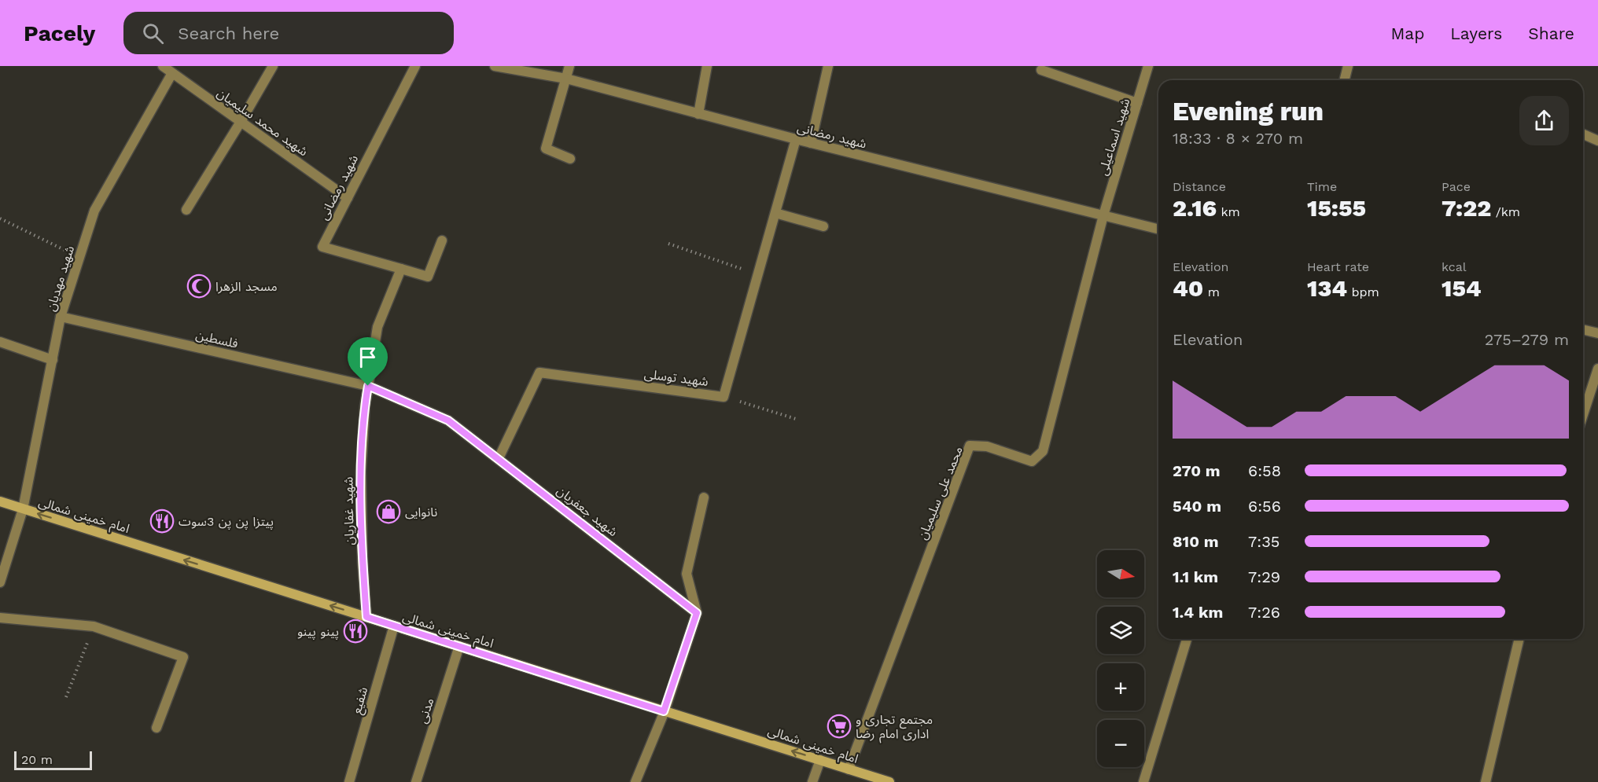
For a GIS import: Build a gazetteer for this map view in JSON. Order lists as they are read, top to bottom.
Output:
{
  "streets": {
    "main road": ["امام خمینی شمالی"],
    "street": [
      "شهید محمد سلیمیان",
      "شهید رمضانی",
      "شهید اسماعیلی",
      "شهید مهدیان",
      "فلسطین",
      "شهید توسلی",
      "محمد علی سلیمیان",
      "شهید غفاریان",
      "شهید جعفریان",
      "شفیع",
      "مدنی"
    ]
  },
  "crossings": [
    ["شهید محمد سلیمیان", "شهید رمضانی"],
    ["شهید محمد سلیمیان", "شهید مهدیان"],
    ["شهید رمضانی", "شهید اسماعیلی"],
    ["شهید رمضانی", "شهید توسلی"],
    ["شهید رمضانی", "محمد علی سلیمیان"],
    ["شهید رمضانی", "شهید غفاریان"],
    ["شهید اسماعیلی", "محمد علی سلیمیان"],
    ["شهید مهدیان", "فلسطین"],
    ["شهید مهدیان", "امام خمینی شمالی"],
    ["فلسطین", "شهید غفاریان"],
    ["فلسطین", "شهید جعفریان"],
    ["شهید توسلی", "شهید جعفریان"],
    ["محمد علی سلیمیان", "امام خمینی شمالی"],
    ["شهید غفاریان", "شهید جعفریان"],
    ["شهید غفاریان", "امام خمینی شمالی"],
    ["امام خمینی شمالی", "شفیع"],
    ["امام خمینی شمالی", "مدنی"]
  ],
  "one_way": ["امام خمینی شمالی"],
  "places": {
    "mosque": ["مسجد الزهرا"],
    "shop": ["نانوایی"],
    "restaurant": ["پیتزا پن پن 3سوت", "پینو پینو"],
    "supermarket": ["مجتمع تجاری و اداری امام رضا"]
  },
  "scale_bar": "20 m",
  "north": "right",
  "page": {
    "header": "Pacely",
    "search": "Search here",
    "nav": ["Map", "Layers", "Share"],
    "heading": ["Evening run", "18:33 · 8 × 270 m"],
    "stats": [
      ["Distance", "2.16 km"],
      ["Time", "15:55"],
      ["Pace", "7:22 /km"],
      ["Elevation", "40 m"],
      ["Heart rate", "134 bpm"],
      ["kcal", "154"]
    ],
    "chart": ["Elevation", "275–279 m"],
    "list": [
      {
        "name": "270 m",
        "note": "6:58"
      },
      {
        "name": "540 m",
        "note": "6:56"
      },
      {
        "name": "810 m",
        "note": "7:35"
      },
      {
        "name": "1.1 km",
        "note": "7:29"
      },
      {
        "name": "1.4 km",
        "note": "7:26"
      }
    ],
    "map_buttons": ["+", "−"],
    "scale": "20 m"
  }
}
